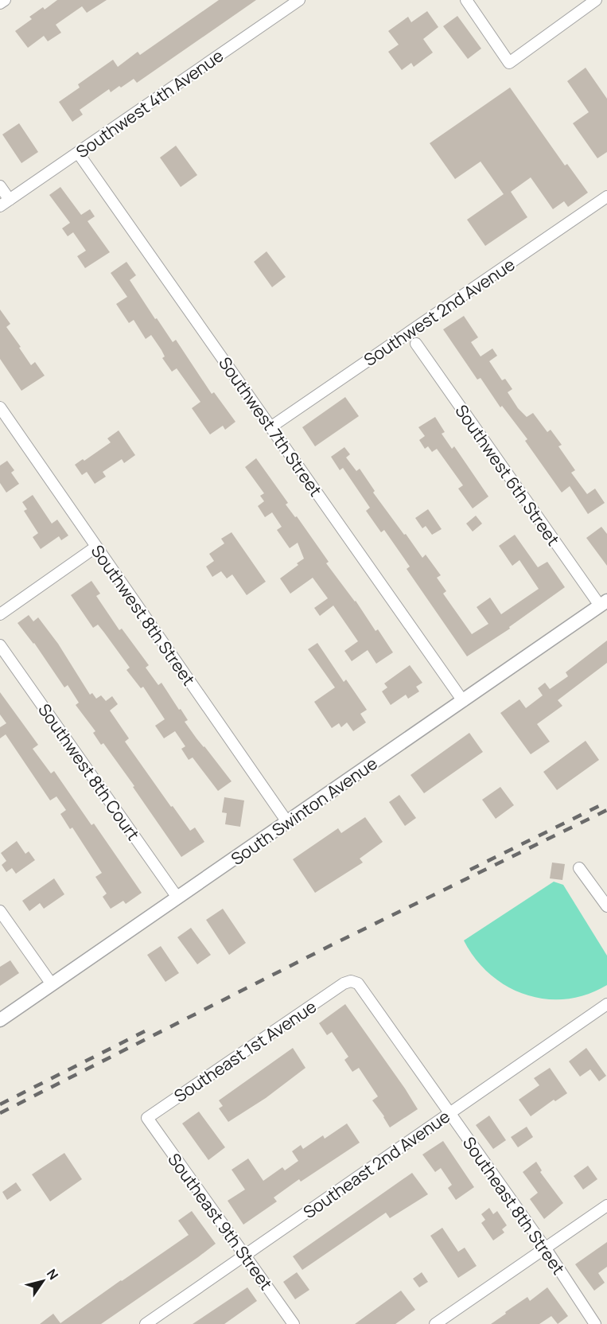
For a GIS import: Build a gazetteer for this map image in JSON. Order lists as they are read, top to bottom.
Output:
{
  "streets": {
    "street": [
      "Southwest 4th Avenue",
      "Southwest 2nd Avenue",
      "Southwest 7th Street",
      "Southwest 6th Street",
      "Southwest 8th Street",
      "Southwest 8th Court",
      "South Swinton Avenue",
      "Southeast 1st Avenue",
      "Southeast 2nd Avenue",
      "Southeast 8th Street",
      "Southeast 9th Street"
    ]
  },
  "crossings": [
    ["Southwest 4th Avenue", "Southwest 7th Street"],
    ["Southwest 2nd Avenue", "Southwest 7th Street"],
    ["Southwest 7th Street", "South Swinton Avenue"],
    ["Southwest 6th Street", "South Swinton Avenue"],
    ["Southwest 8th Street", "South Swinton Avenue"],
    ["Southwest 8th Court", "South Swinton Avenue"],
    ["Southeast 1st Avenue", "Southeast 8th Street"],
    ["Southeast 1st Avenue", "Southeast 9th Street"],
    ["Southeast 2nd Avenue", "Southeast 8th Street"],
    ["Southeast 2nd Avenue", "Southeast 9th Street"]
  ],
  "north": "top right"
}
